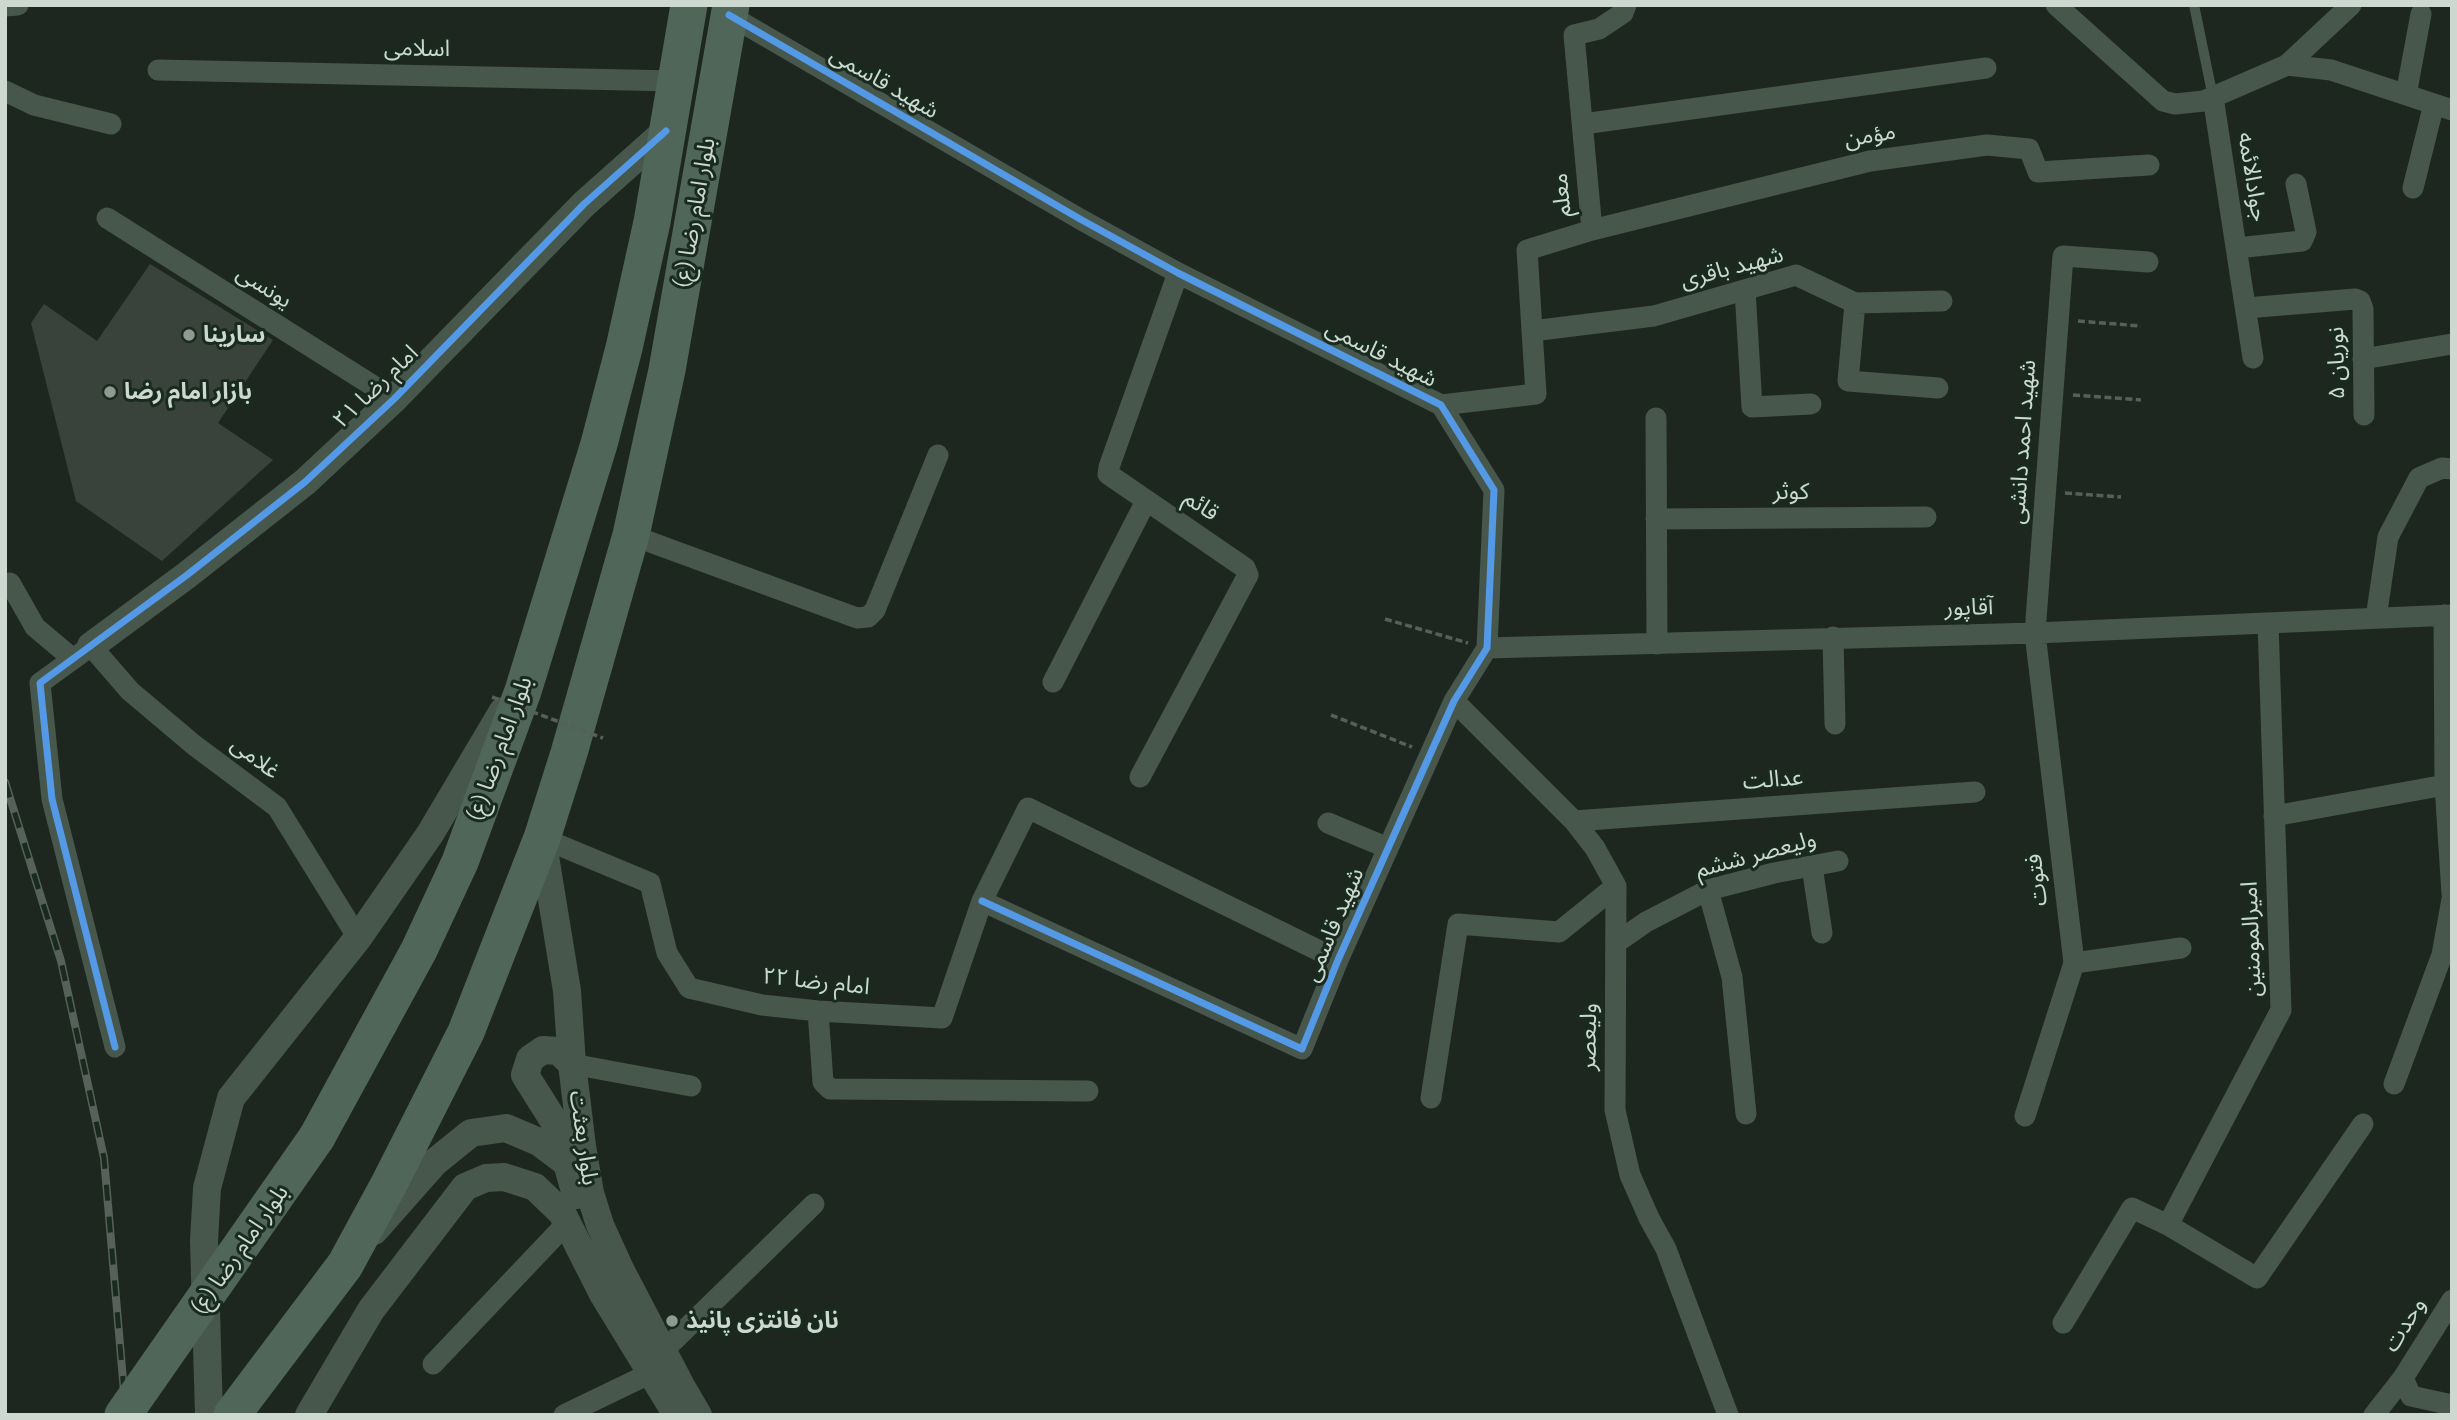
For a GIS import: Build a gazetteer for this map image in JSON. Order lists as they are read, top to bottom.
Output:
{
  "streets": {
    "highway": ["بلوار امام رضا (ع)"],
    "street": [
      "اسلامی",
      "شهید قاسمی",
      "مؤمن",
      "جوادالائمه",
      "معلم",
      "شهید باقری",
      "یونسی",
      "نوریان ۵",
      "امام رضا ۲۱",
      "شهید احمد دانشی",
      "کوثر",
      "قائم",
      "آقاپور",
      "غلامی",
      "عدالت",
      "ولیعصر ششم",
      "فتوت",
      "اميرالمومنين",
      "امام رضا ۲۲",
      "ولیعصر",
      "بلوار بعثت",
      "وحدت"
    ]
  },
  "crossings": [
    ["اسلامی", "بلوار امام رضا (ع)"],
    ["شهید قاسمی", "معلم"],
    ["شهید قاسمی", "بلوار امام رضا (ع)"],
    ["شهید قاسمی", "قائم"],
    ["شهید قاسمی", "آقاپور"],
    ["شهید قاسمی", "امام رضا ۲۲"],
    ["شهید قاسمی", "ولیعصر"],
    ["مؤمن", "معلم"],
    ["جوادالائمه", "نوریان ۵"],
    ["معلم", "شهید باقری"],
    ["بلوار امام رضا (ع)", "امام رضا ۲۱"],
    ["بلوار امام رضا (ع)", "امام رضا ۲۲"],
    ["بلوار امام رضا (ع)", "بلوار بعثت"],
    ["یونسی", "امام رضا ۲۱"],
    ["امام رضا ۲۱", "غلامی"],
    ["شهید احمد دانشی", "آقاپور"],
    ["شهید احمد دانشی", "فتوت"],
    ["آقاپور", "فتوت"],
    ["آقاپور", "اميرالمومنين"],
    ["عدالت", "ولیعصر"],
    ["ولیعصر ششم", "ولیعصر"],
    ["امام رضا ۲۲", "بلوار بعثت"]
  ],
  "places": ["سارینا", "بازار امام رضا", "نان فانتزی پانیذ"]
}
